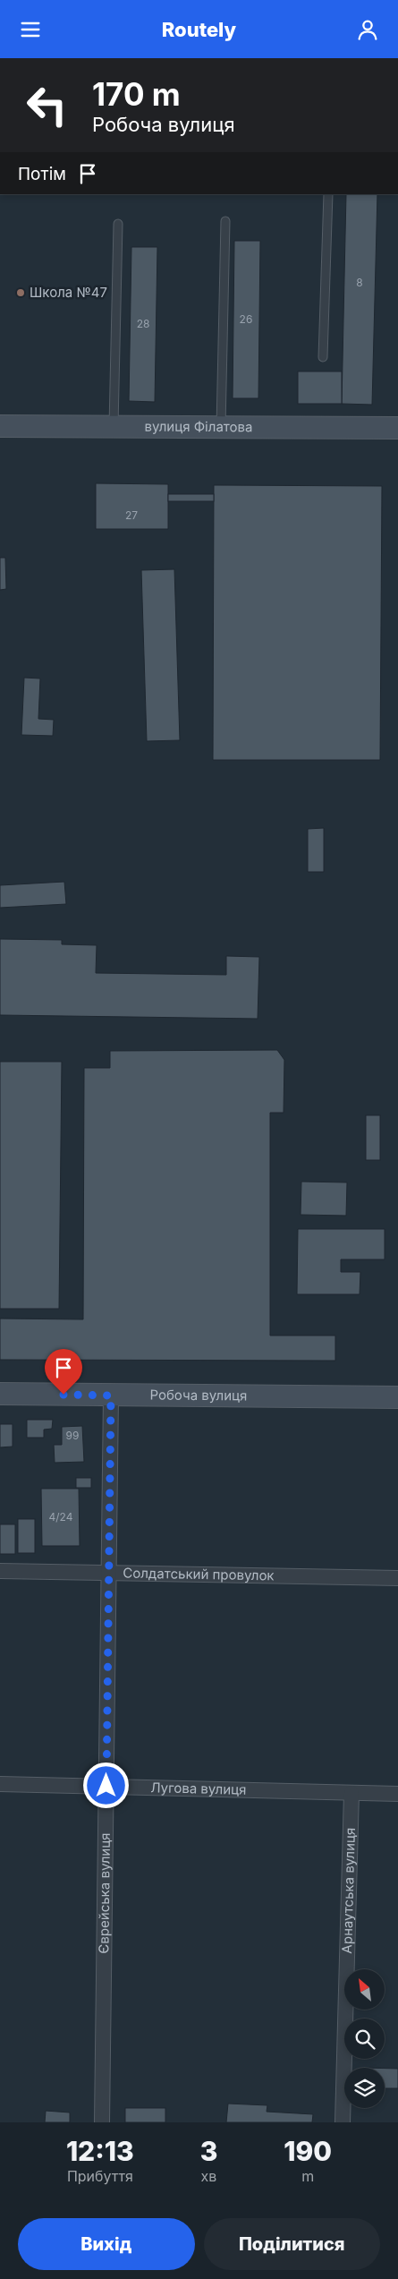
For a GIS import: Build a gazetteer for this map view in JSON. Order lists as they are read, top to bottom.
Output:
{
  "streets": {
    "street": [
      "вулиця Філатова",
      "Робоча вулиця",
      "Солдатський провулок",
      "Лугова вулиця",
      "Арнаутська вулиця",
      "Єврейська вулиця"
    ]
  },
  "crossings": [
    ["Робоча вулиця", "Єврейська вулиця"],
    ["Солдатський провулок", "Єврейська вулиця"],
    ["Лугова вулиця", "Арнаутська вулиця"],
    ["Лугова вулиця", "Єврейська вулиця"]
  ],
  "places": ["Школа №47"],
  "house_numbers": [
    "8",
    "26",
    "28",
    "27",
    "99",
    "4/24"
  ],
  "north": "top left",
  "page": {
    "header": "Routely",
    "turn": ["170 m", "Робоча вулиця"],
    "then": "Потім",
    "eta": [
      "12:13",
      "Прибуття",
      "3",
      "хв",
      "190",
      "m"
    ],
    "buttons": ["Вихід", "Поділитися"]
  }
}
